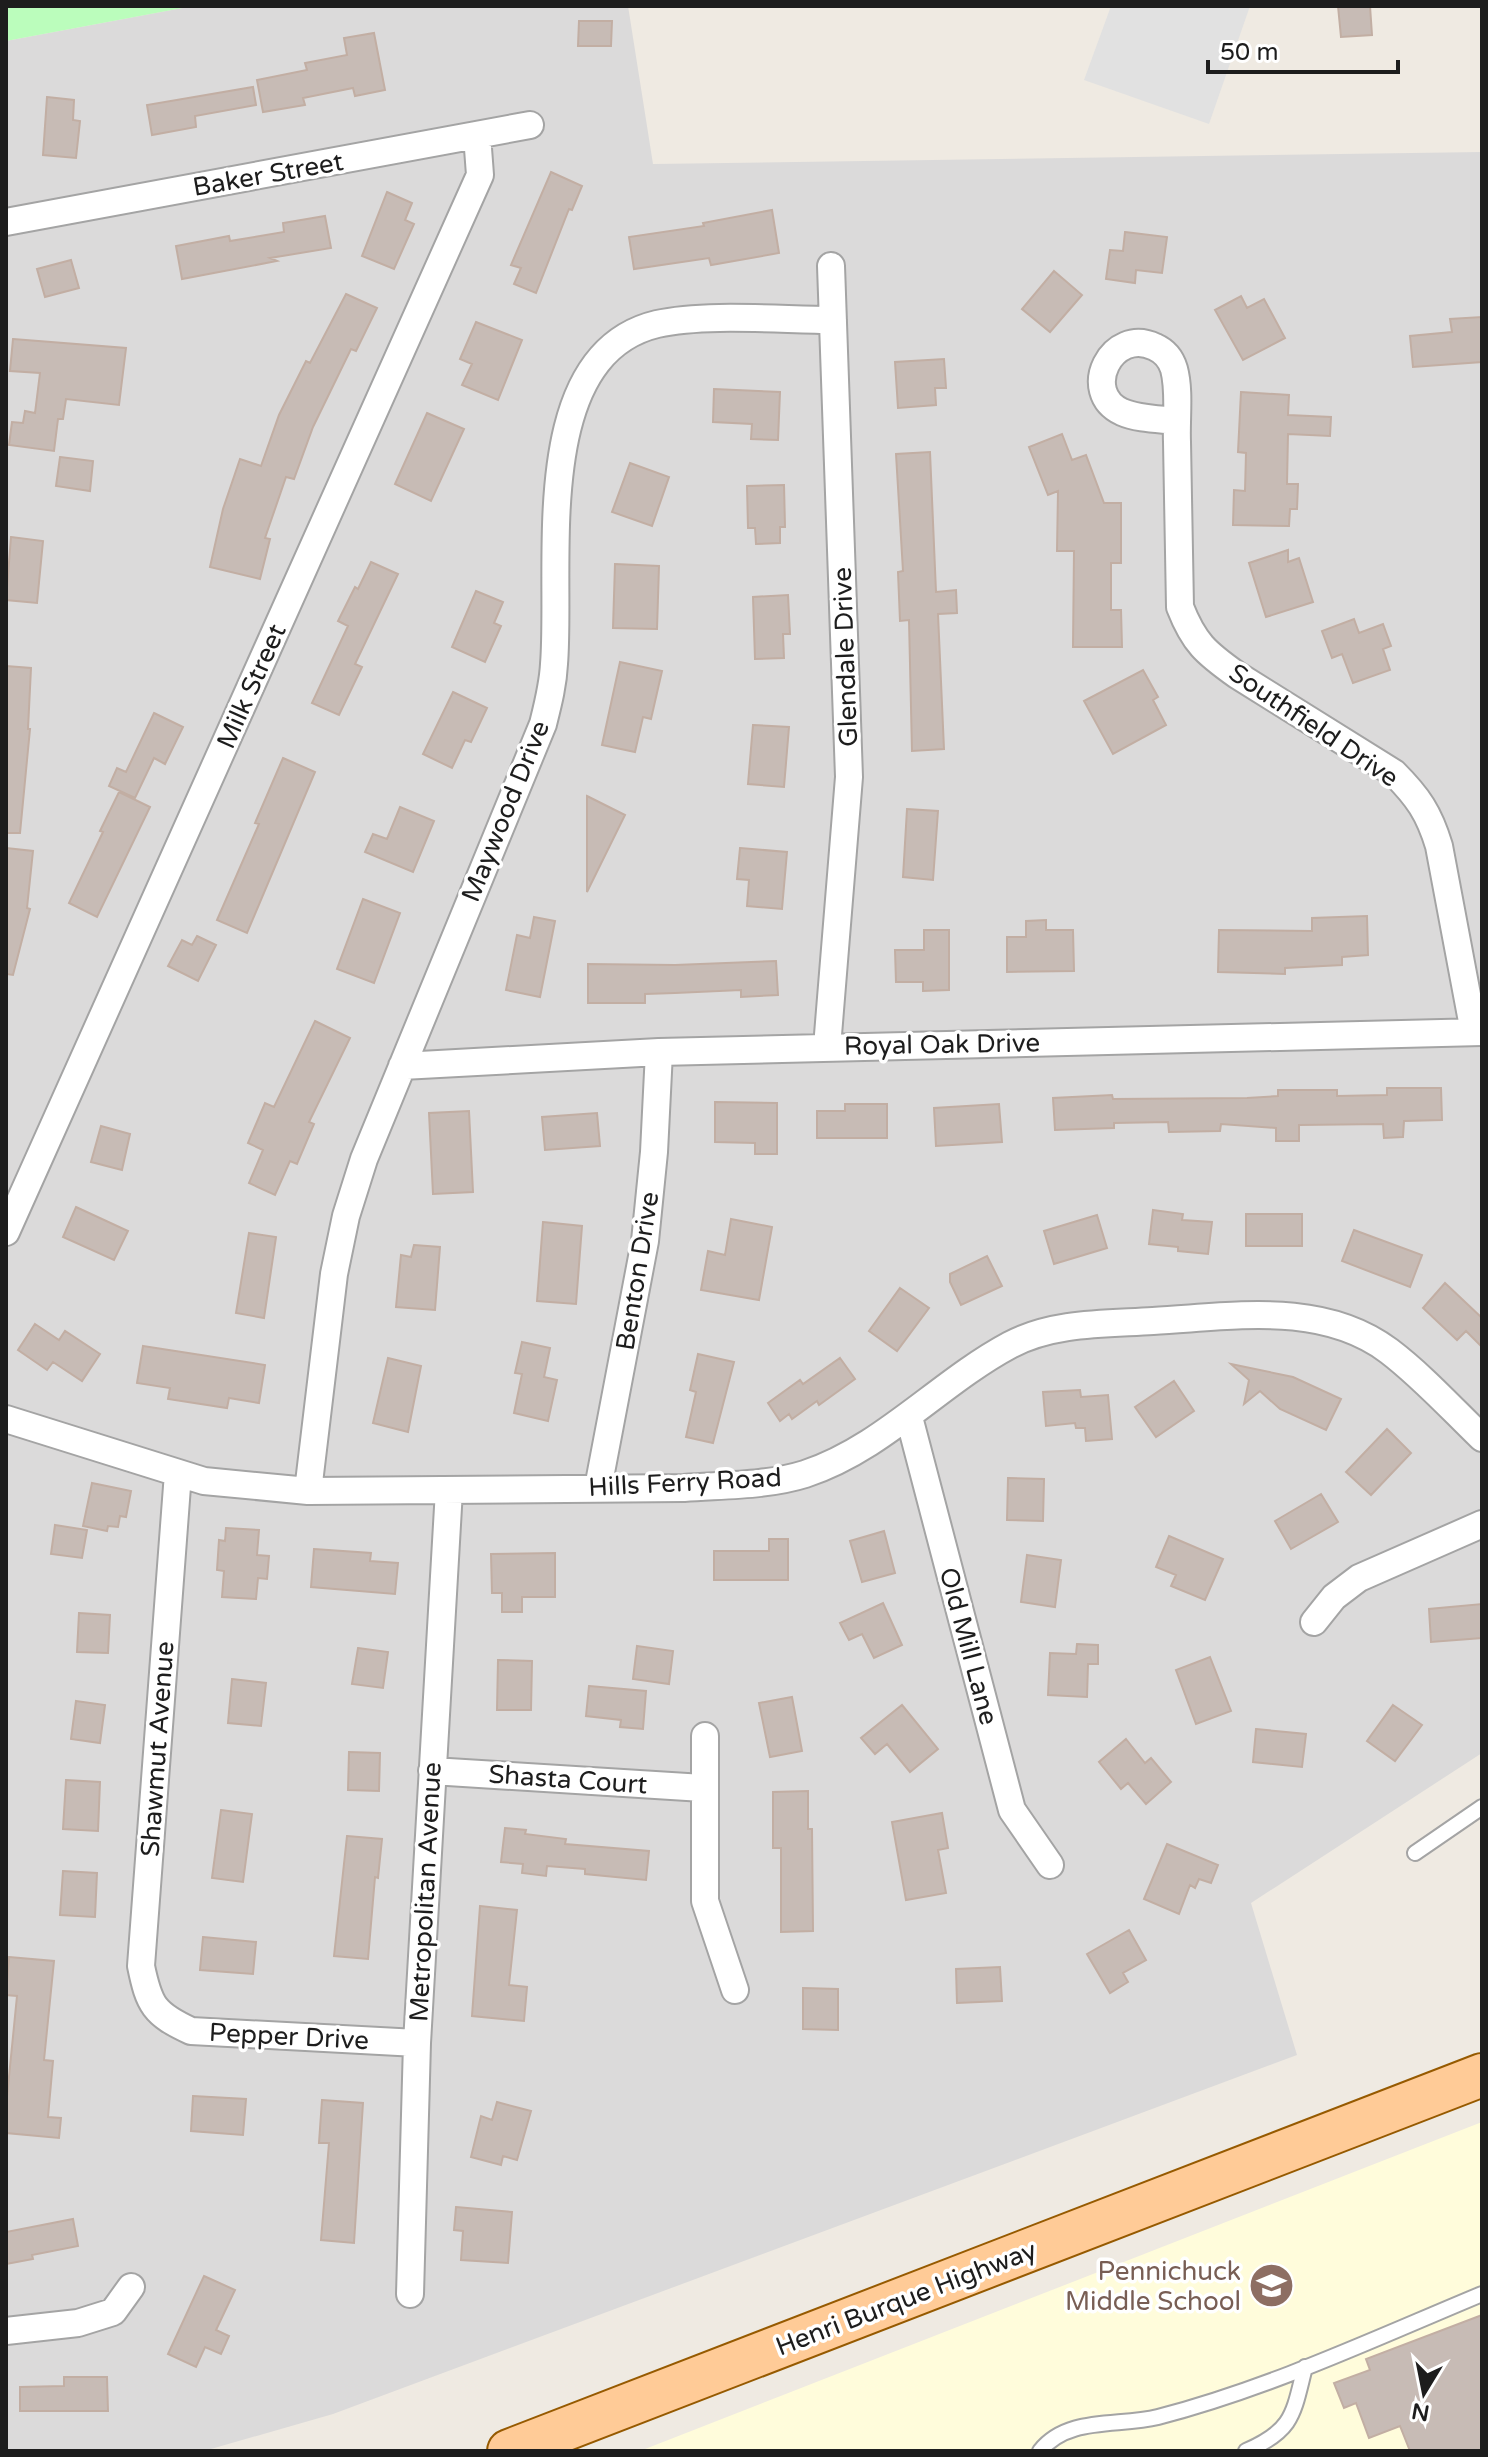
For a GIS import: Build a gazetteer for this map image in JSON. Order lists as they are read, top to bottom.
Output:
{
  "streets": {
    "main road": ["Henri Burque Highway"],
    "street": [
      "Baker Street",
      "Glendale Drive",
      "Milk Street",
      "Southfield Drive",
      "Maywood Drive",
      "Royal Oak Drive",
      "Benton Drive",
      "Hills Ferry Road",
      "Old Mill Lane",
      "Shawmut Avenue",
      "Shasta Court",
      "Metropolitan Avenue",
      "Pepper Drive"
    ]
  },
  "crossings": [
    ["Baker Street", "Milk Street"],
    ["Glendale Drive", "Maywood Drive"],
    ["Glendale Drive", "Royal Oak Drive"],
    ["Southfield Drive", "Royal Oak Drive"],
    ["Maywood Drive", "Royal Oak Drive"],
    ["Maywood Drive", "Hills Ferry Road"],
    ["Royal Oak Drive", "Benton Drive"],
    ["Benton Drive", "Hills Ferry Road"],
    ["Hills Ferry Road", "Old Mill Lane"],
    ["Hills Ferry Road", "Shawmut Avenue"],
    ["Hills Ferry Road", "Metropolitan Avenue"],
    ["Shawmut Avenue", "Pepper Drive"],
    ["Shasta Court", "Metropolitan Avenue"],
    ["Metropolitan Avenue", "Pepper Drive"]
  ],
  "places": {
    "school or university": ["Pennichuck Middle School"]
  },
  "scale_bar": "50 m",
  "north": "bottom"
}
